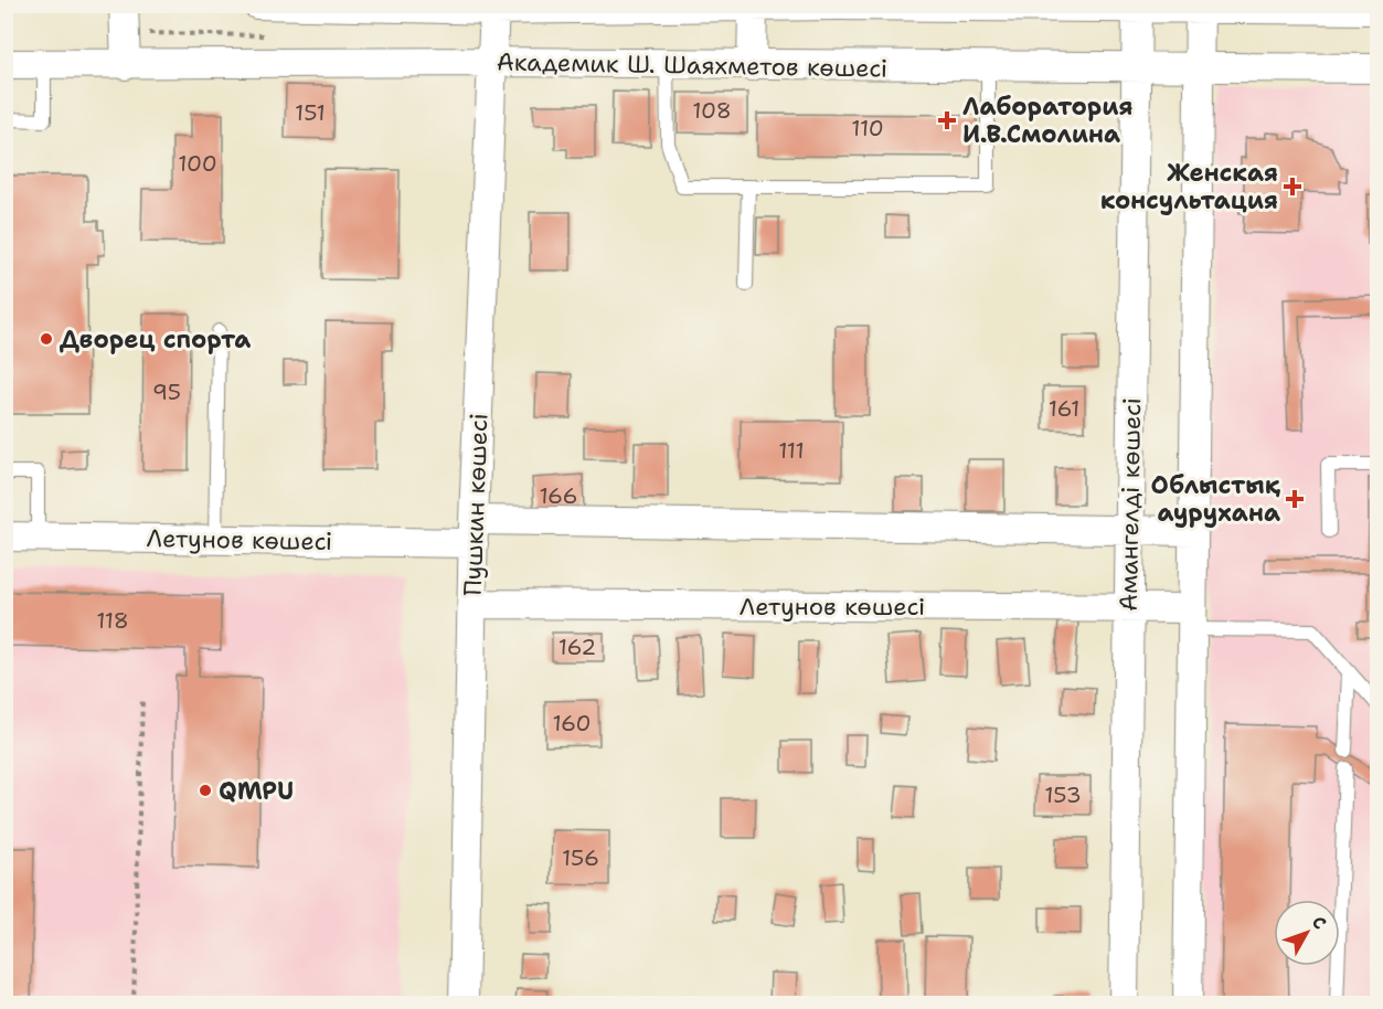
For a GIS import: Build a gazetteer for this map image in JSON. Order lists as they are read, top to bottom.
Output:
{
  "streets": {
    "street": [
      "Академик Ш. Шаяхметов көшесі",
      "Пушкин көшесі",
      "Амангелді көшесі",
      "Летунов көшесі"
    ]
  },
  "crossings": [
    ["Академик Ш. Шаяхметов көшесі", "Пушкин көшесі"],
    ["Академик Ш. Шаяхметов көшесі", "Амангелді көшесі"],
    ["Пушкин көшесі", "Летунов көшесі"],
    ["Амангелді көшесі", "Летунов көшесі"]
  ],
  "places": {
    "health": ["Лаборатория И.В.Смолина", "Женская консультация", "Облыстық аурухана"],
    "other": ["Дворец спорта", "QMPU"]
  },
  "house_numbers": [
    "108",
    "151",
    "110",
    "100",
    "95",
    "161",
    "111",
    "166",
    "118",
    "162",
    "160",
    "153",
    "156"
  ],
  "north": "top right"
}
